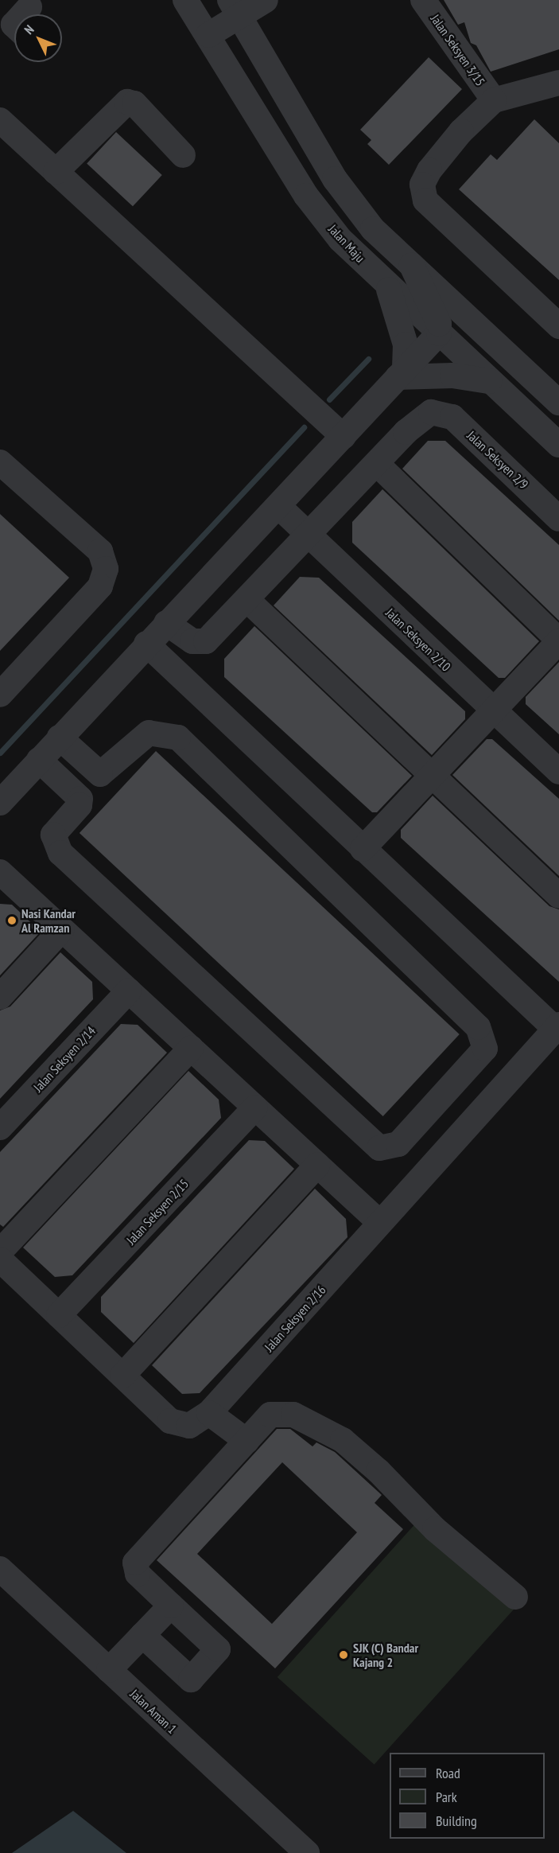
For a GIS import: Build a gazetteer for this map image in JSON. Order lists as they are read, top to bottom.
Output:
{
  "streets": {
    "street": [
      "Jalan Seksyen 3/15",
      "Jalan Maju",
      "Jalan Seksyen 2/9",
      "Jalan Seksyen 2/10",
      "Jalan Seksyen 2/14",
      "Jalan Seksyen 2/15",
      "Jalan Seksyen 2/16",
      "Jalan Aman 1"
    ]
  },
  "crossings": [
    ["Jalan Seksyen 2/15", "Jalan Seksyen 2/16"]
  ],
  "places": ["Nasi Kandar Al Ramzan", "SJK (C) Bandar Kajang 2"],
  "legend": ["Road", "Park", "Building"],
  "north": "top left"
}
